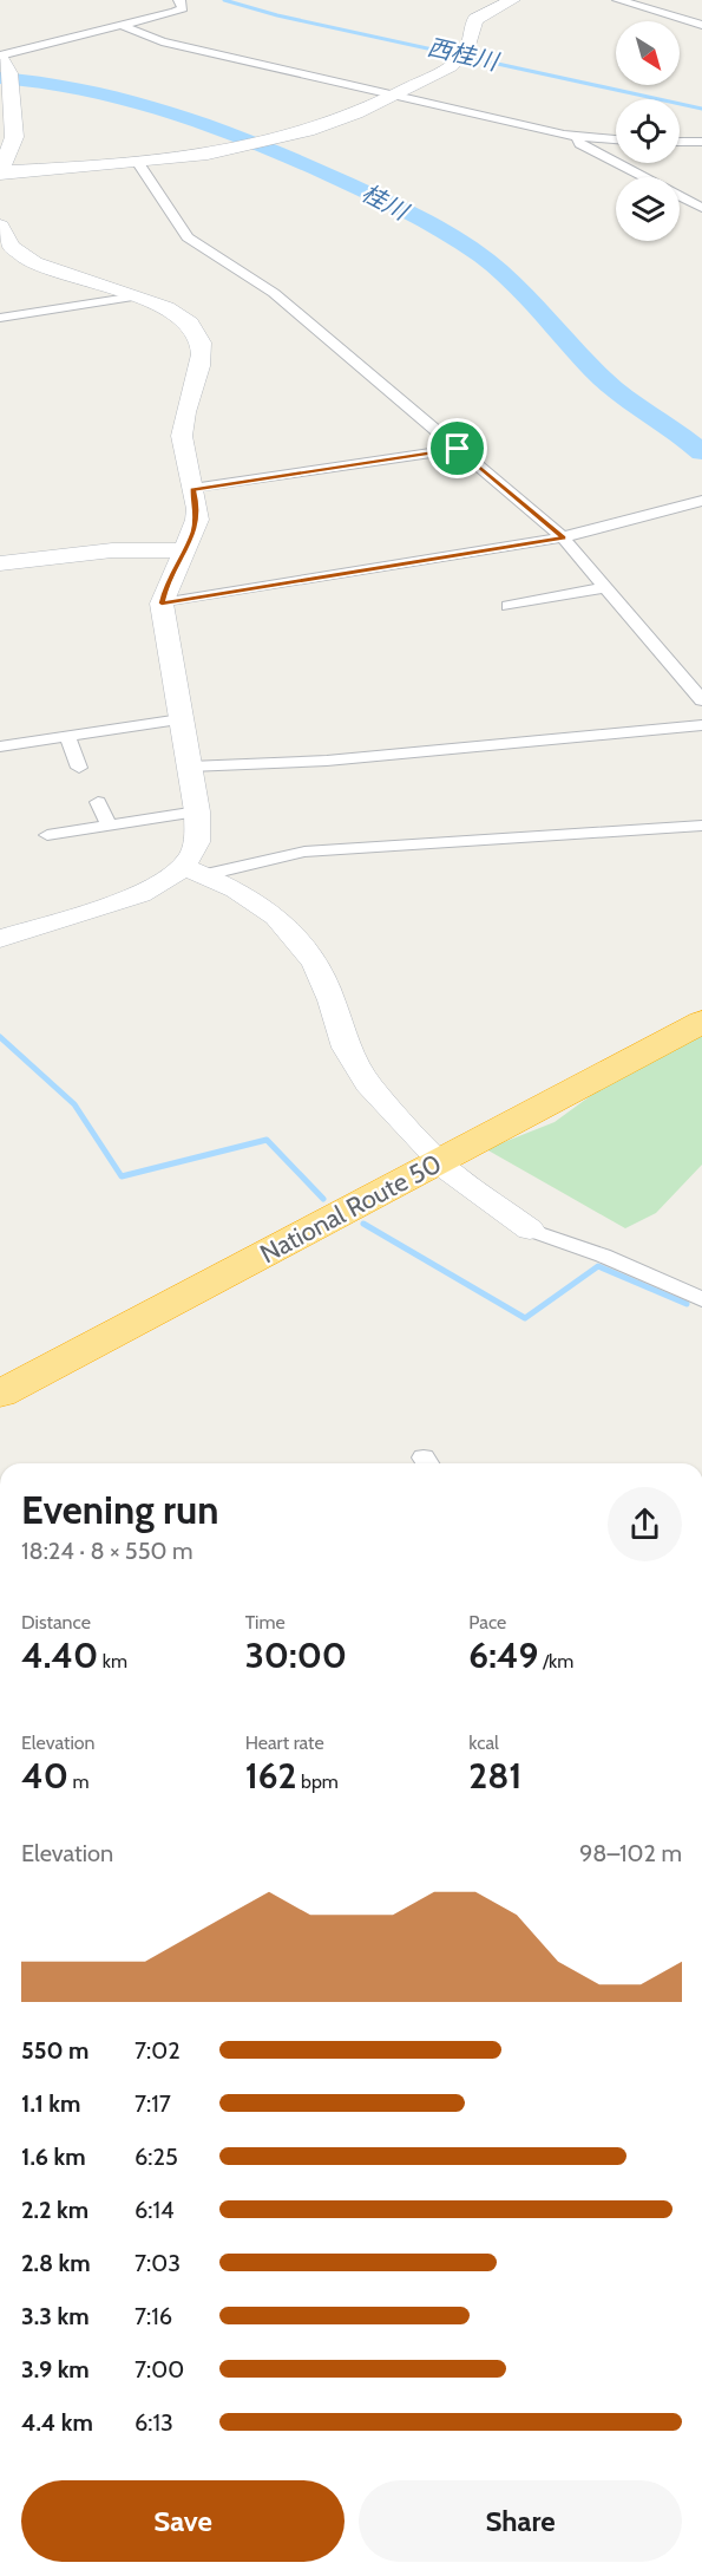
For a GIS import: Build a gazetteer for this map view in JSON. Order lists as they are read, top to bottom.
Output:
{
  "streets": {
    "highway": ["National Route 50"]
  },
  "water": ["西桂川", "桂川"],
  "north": "bottom right",
  "page": {
    "heading": ["Evening run", "18:24 · 8 × 550 m"],
    "stats": [
      ["Distance", "4.40 km"],
      ["Time", "30:00"],
      ["Pace", "6:49 /km"],
      ["Elevation", "40 m"],
      ["Heart rate", "162 bpm"],
      ["kcal", "281"]
    ],
    "chart": ["Elevation", "98–102 m"],
    "list": [
      {
        "name": "550 m",
        "note": "7:02"
      },
      {
        "name": "1.1 km",
        "note": "7:17"
      },
      {
        "name": "1.6 km",
        "note": "6:25"
      },
      {
        "name": "2.2 km",
        "note": "6:14"
      },
      {
        "name": "2.8 km",
        "note": "7:03"
      },
      {
        "name": "3.3 km",
        "note": "7:16"
      },
      {
        "name": "3.9 km",
        "note": "7:00"
      },
      {
        "name": "4.4 km",
        "note": "6:13"
      }
    ],
    "buttons": ["Save", "Share"]
  }
}
